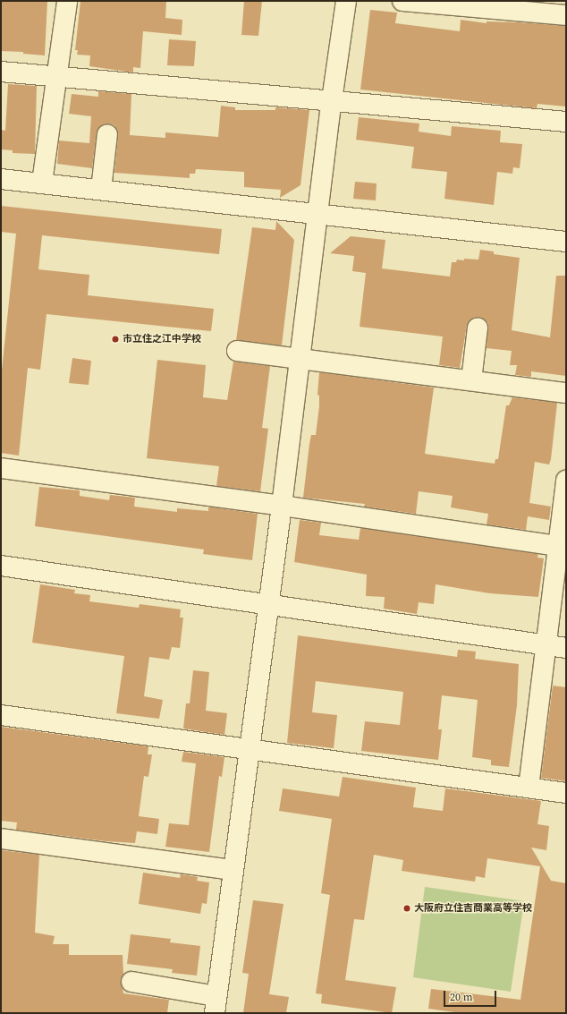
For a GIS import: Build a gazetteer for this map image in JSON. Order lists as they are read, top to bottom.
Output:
{
  "places": ["市立住之江中学校", "大阪府立住吉商業高等学校"],
  "scale_bar": "20 m"
}
